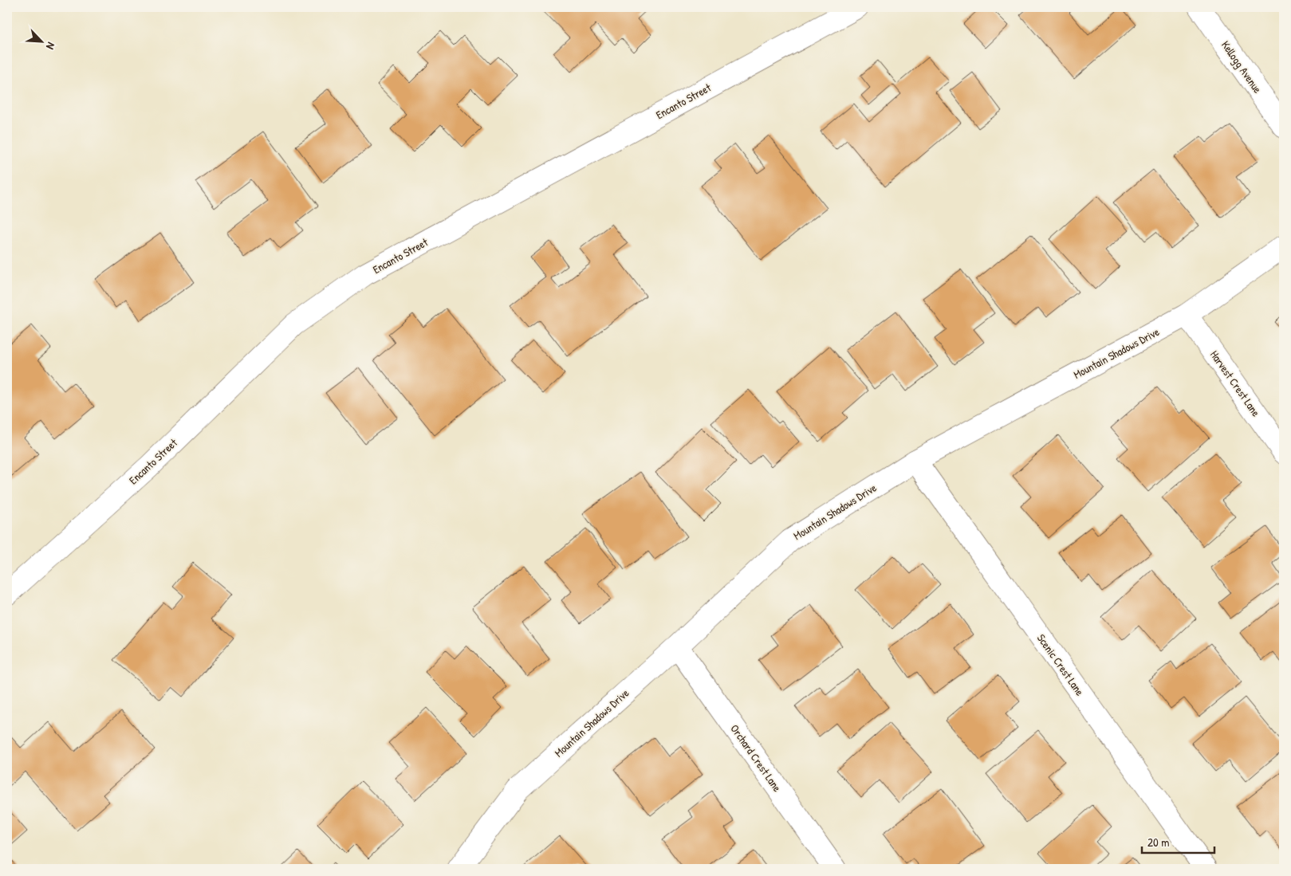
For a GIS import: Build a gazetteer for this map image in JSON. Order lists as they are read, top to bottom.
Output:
{
  "streets": {
    "street": [
      "Kellogg Avenue",
      "Encanto Street",
      "Mountain Shadows Drive",
      "Harvest Crest Lane",
      "Scenic Crest Lane",
      "Orchard Crest Lane"
    ]
  },
  "crossings": [
    ["Mountain Shadows Drive", "Harvest Crest Lane"],
    ["Mountain Shadows Drive", "Scenic Crest Lane"],
    ["Mountain Shadows Drive", "Orchard Crest Lane"]
  ],
  "scale_bar": "20 m",
  "north": "bottom right"
}
